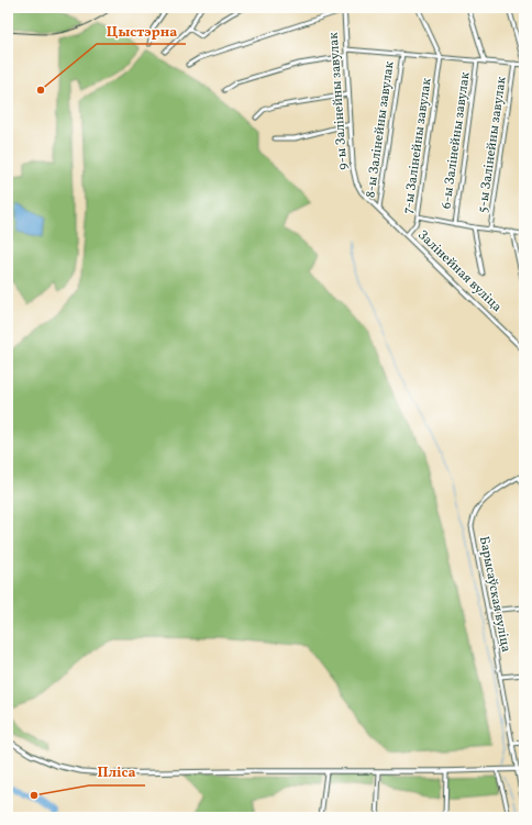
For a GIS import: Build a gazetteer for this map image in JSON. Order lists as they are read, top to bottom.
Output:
{
  "streets": {
    "street": [
      "9-ы Залінейны завулак",
      "8-ы Залінейны завулак",
      "6-ы Залінейны завулак",
      "5-ы Залінейны завулак",
      "7-ы Залінейны завулак",
      "Залінейная вуліца",
      "Барысаўская вуліца"
    ]
  },
  "crossings": [
    ["9-ы Залінейны завулак", "8-ы Залінейны завулак"],
    ["9-ы Залінейны завулак", "Залінейная вуліца"],
    ["8-ы Залінейны завулак", "Залінейная вуліца"],
    ["7-ы Залінейны завулак", "Залінейная вуліца"]
  ],
  "places": ["Цыстэрна", "Пліса"]
}
